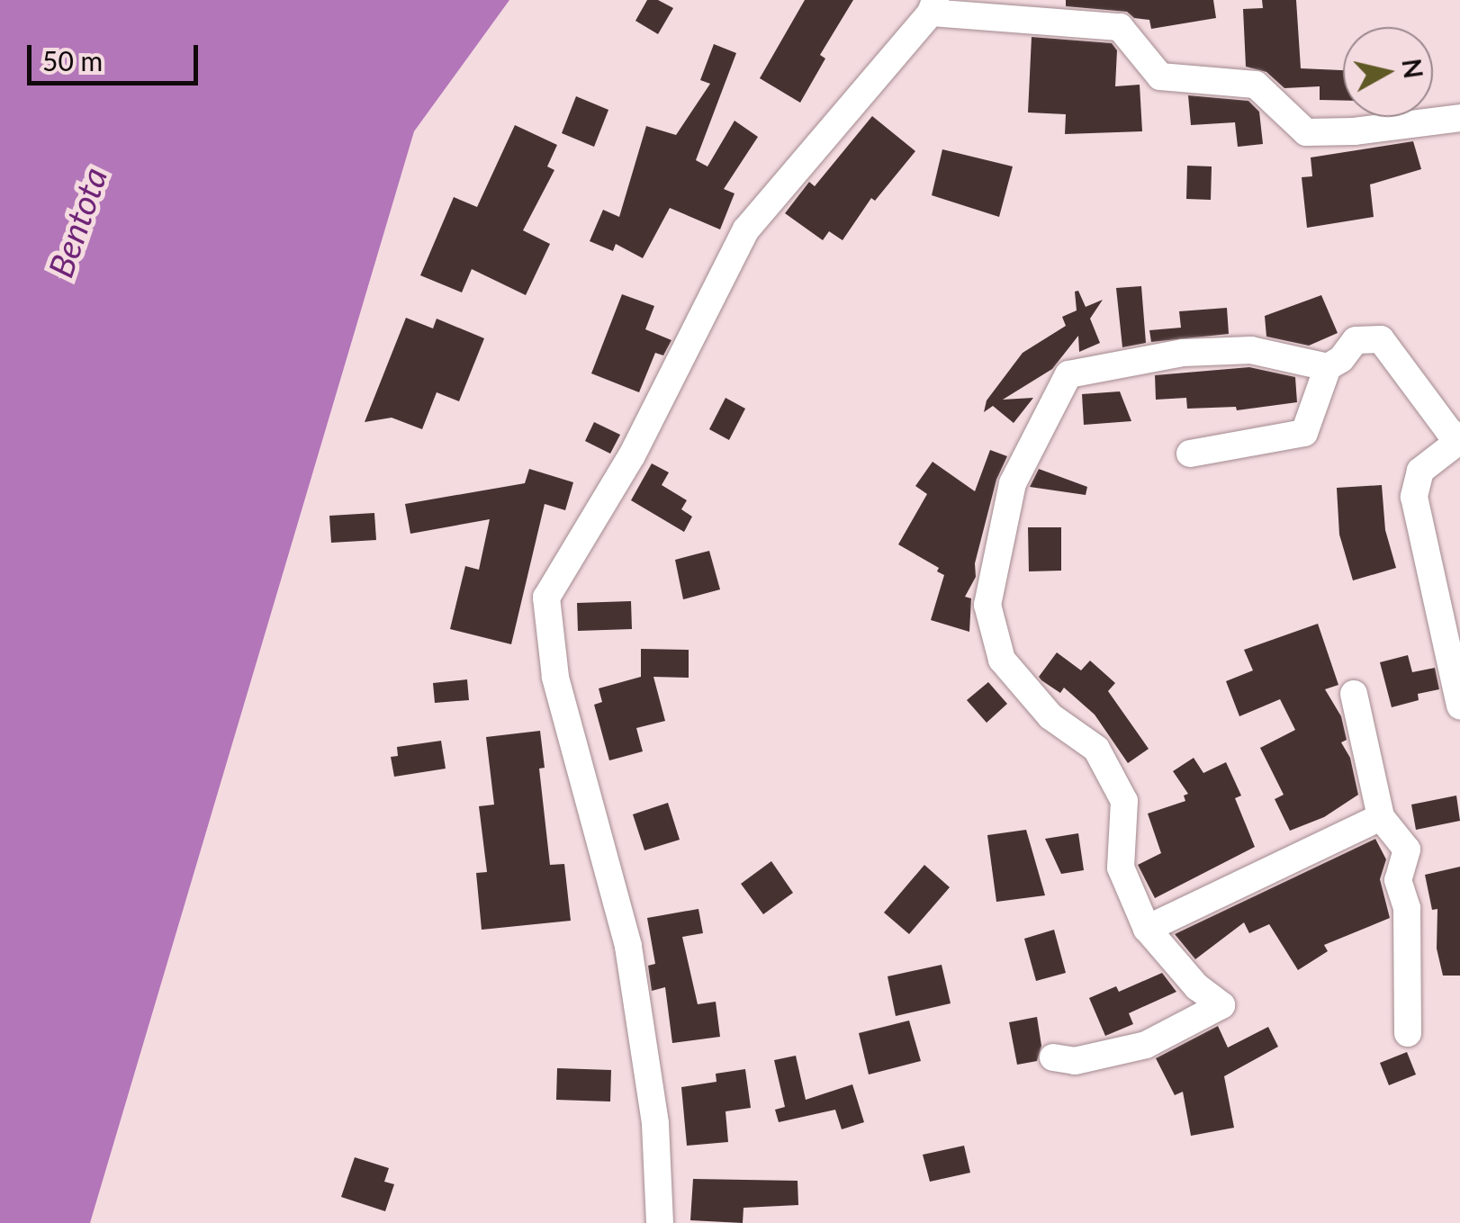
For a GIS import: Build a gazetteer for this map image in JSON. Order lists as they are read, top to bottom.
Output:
{
  "water": ["Bentota"],
  "scale_bar": "50 m",
  "north": "right"
}
